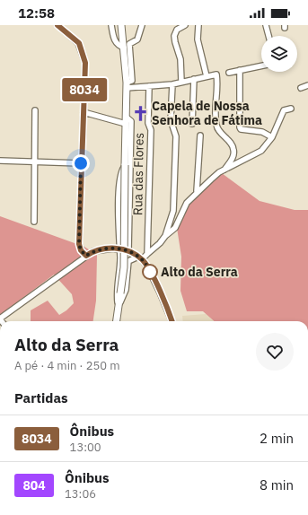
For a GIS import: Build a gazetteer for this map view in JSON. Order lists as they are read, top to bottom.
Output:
{
  "streets": {
    "street": ["Rua das Flores"]
  },
  "places": {
    "church": ["Capela de Nossa Senhora de Fátima"],
    "other": ["Alto da Serra"]
  },
  "lines": ["bus line 8034"],
  "page": {
    "status": "12:58",
    "on_map": "8034",
    "heading": [
      ["Alto da Serra", "A pé · 4 min · 250 m"],
      "Partidas"
    ],
    "list": [
      {
        "mark": "8034",
        "name": "Ônibus",
        "note": "13:00",
        "value": "2 min"
      },
      {
        "mark": "804",
        "name": "Ônibus",
        "note": "13:06",
        "value": "8 min"
      }
    ]
  }
}
